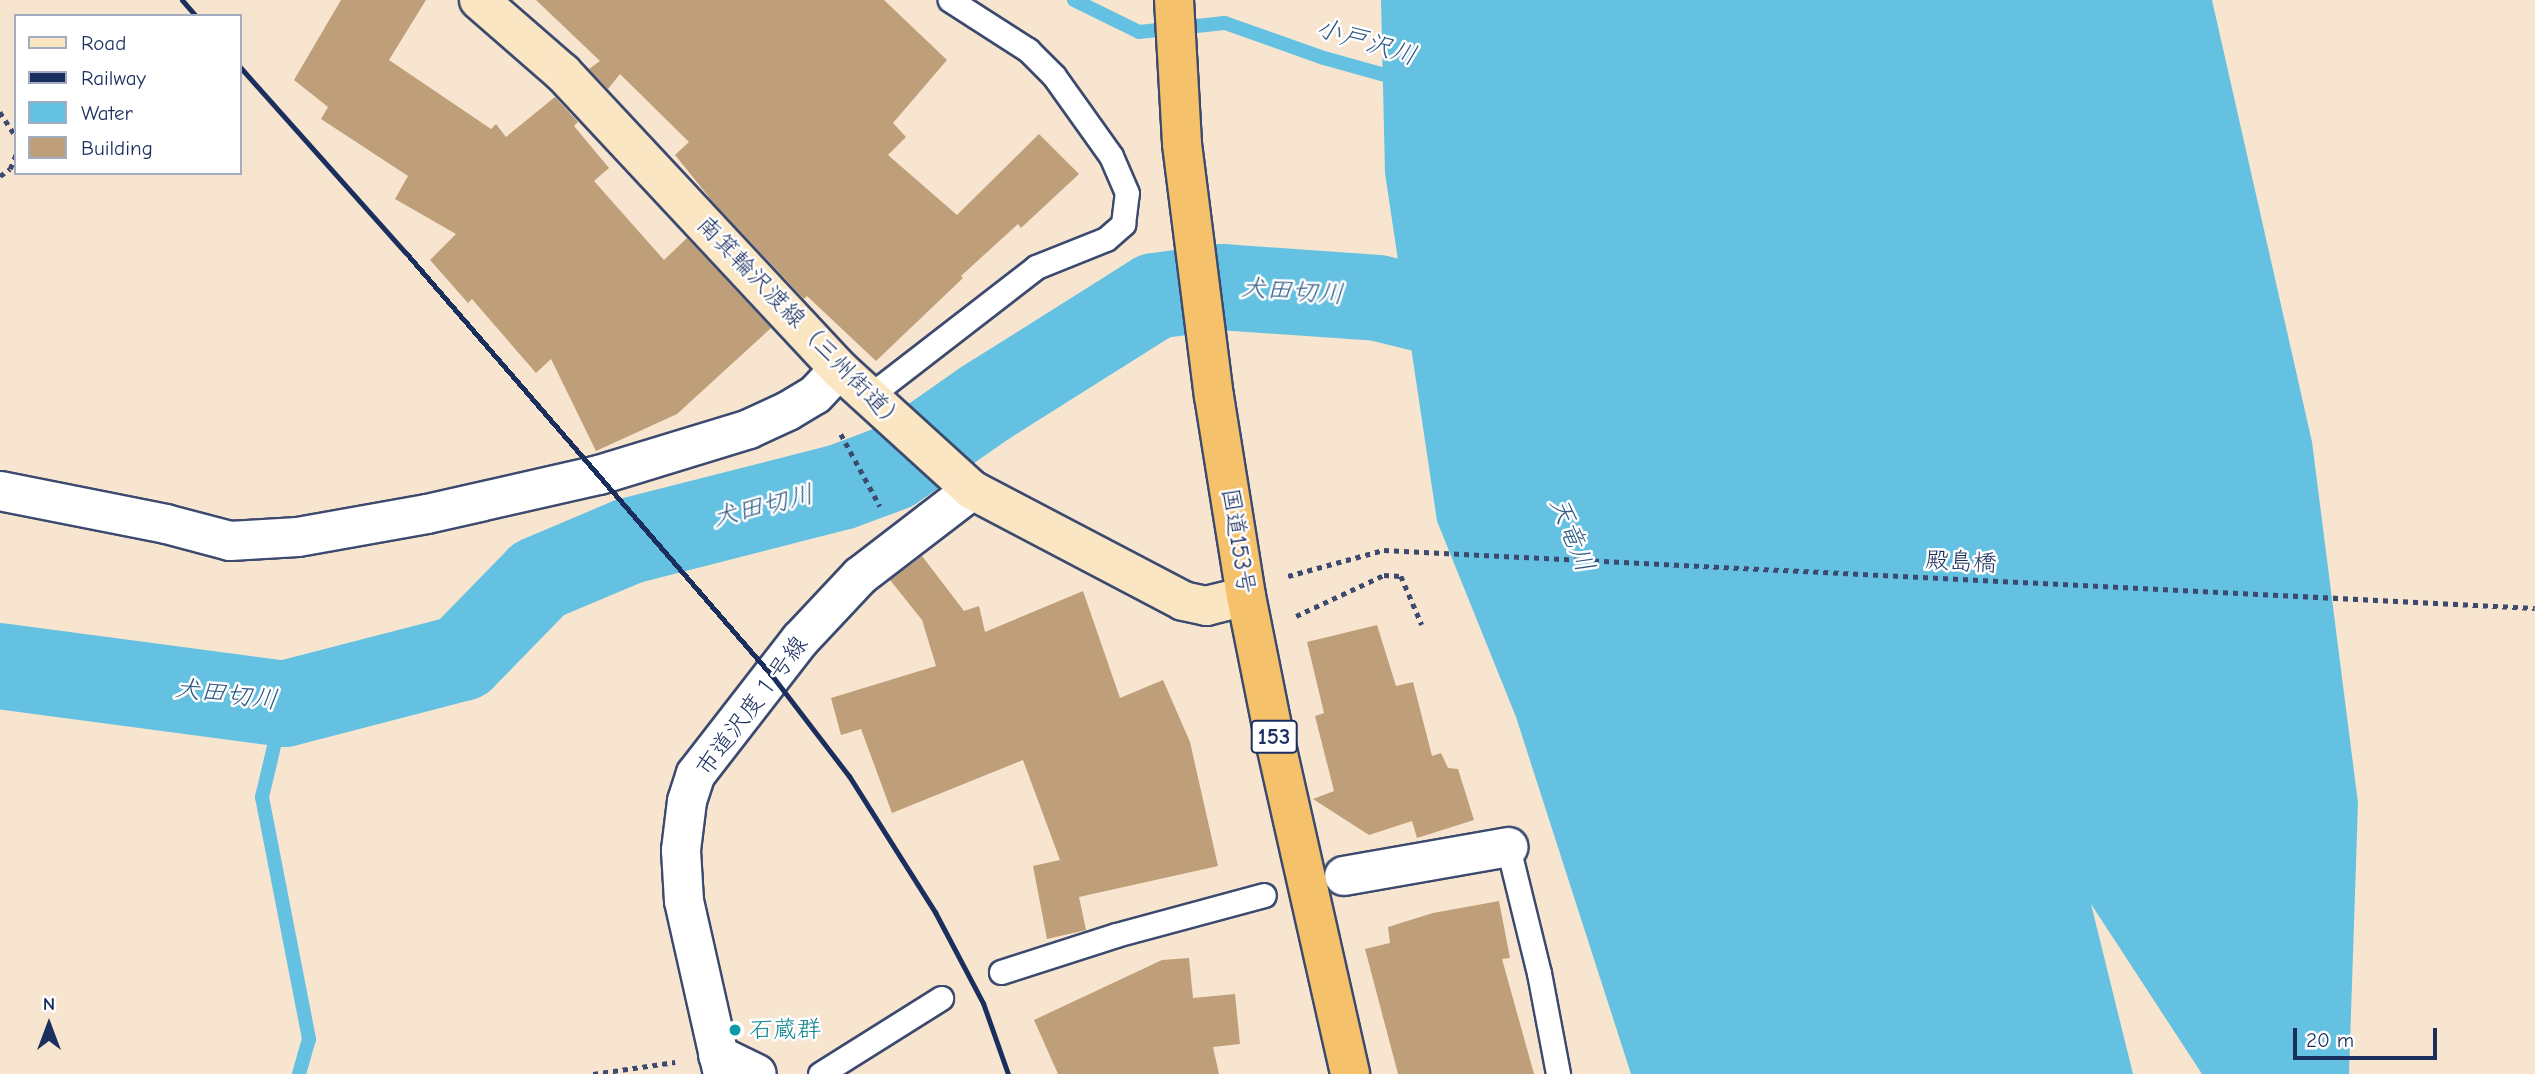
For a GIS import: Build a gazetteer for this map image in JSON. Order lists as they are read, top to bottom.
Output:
{
  "streets": {
    "highway": ["国道153号", "153"],
    "main road": ["南箕輪沢渡線（三州街道）"],
    "street": ["市道沢度１号線"],
    "path": ["殿島橋"]
  },
  "crossings": [
    ["南箕輪沢渡線（三州街道）", "国道153号"],
    ["南箕輪沢渡線（三州街道）", "市道沢度１号線"]
  ],
  "water": ["小戸沢川", "犬田切川", "天竜川"],
  "places": ["石蔵群"],
  "legend": [
    "Road",
    "Railway",
    "Water",
    "Building"
  ],
  "scale_bar": "20 m",
  "north": "top"
}
